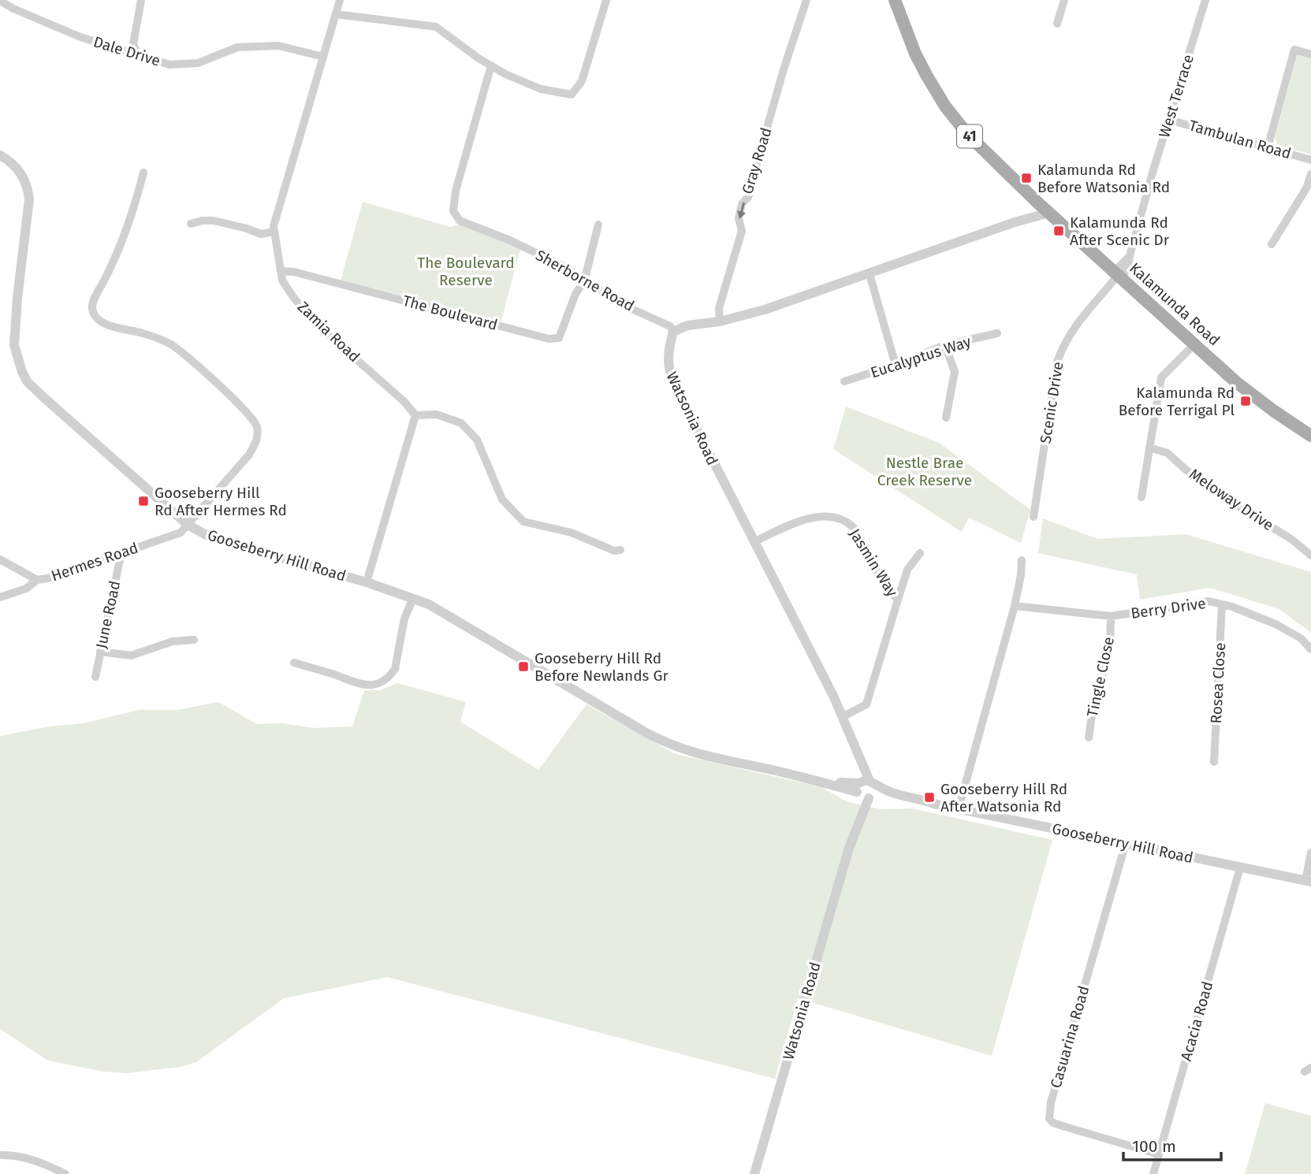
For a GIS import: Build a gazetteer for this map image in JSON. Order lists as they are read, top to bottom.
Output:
{
  "streets": {
    "main road": ["41", "Kalamunda Road"],
    "street": [
      "Dale Drive",
      "West Terrace",
      "Tambulan Road",
      "Gray Road",
      "Sherborne Road",
      "The Boulevard",
      "Zamia Road",
      "Eucalyptus Way",
      "Scenic Drive",
      "Watsonia Road",
      "Meloway Drive",
      "Gooseberry Hill Road",
      "Hermes Road",
      "Jasmin Way",
      "Berry Drive",
      "June Road",
      "Tingle Close",
      "Rosea Close",
      "Acacia Road",
      "Casuarina Road"
    ]
  },
  "crossings": [
    ["Dale Drive", "Zamia Road"],
    ["West Terrace", "Tambulan Road"],
    ["West Terrace", "Kalamunda Road"],
    ["West Terrace", "Scenic Drive"],
    ["Sherborne Road", "The Boulevard"],
    ["Sherborne Road", "Watsonia Road"],
    ["Kalamunda Road", "Scenic Drive"],
    ["The Boulevard", "Zamia Road"],
    ["Watsonia Road", "Gooseberry Hill Road"],
    ["Watsonia Road", "Jasmin Way"],
    ["Gooseberry Hill Road", "Hermes Road"],
    ["Gooseberry Hill Road", "Acacia Road"],
    ["Gooseberry Hill Road", "Casuarina Road"],
    ["Hermes Road", "June Road"],
    ["Berry Drive", "Tingle Close"],
    ["Berry Drive", "Rosea Close"],
    ["Acacia Road", "Casuarina Road"]
  ],
  "one_way": ["Gray Road"],
  "parks": ["The Boulevard Reserve", "Nestle Brae Creek Reserve"],
  "places": {
    "transit": [
      "Kalamunda Rd Before Watsonia Rd",
      "Kalamunda Rd After Scenic Dr",
      "Kalamunda Rd Before Terrigal Pl",
      "Gooseberry Hill Rd After Hermes Rd",
      "Gooseberry Hill Rd Before Newlands Gr",
      "Gooseberry Hill Rd After Watsonia Rd"
    ]
  },
  "scale_bar": "100 m"
}
